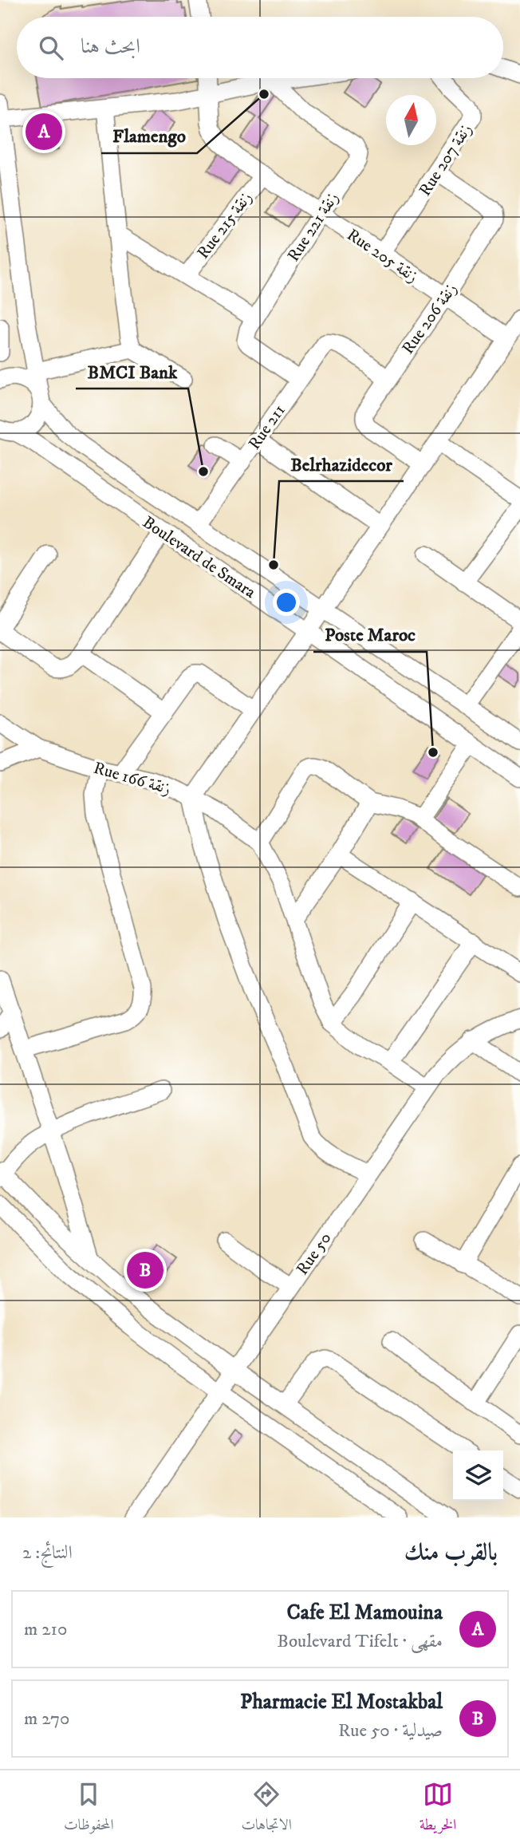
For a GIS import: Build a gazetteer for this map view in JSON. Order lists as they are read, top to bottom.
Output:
{
  "streets": {
    "street": [
      "Rue 207 زنقة",
      "Rue 215 زنقة",
      "Rue 221 زنقة",
      "Rue 205 زنقة",
      "Rue 206 زنقة",
      "Rue 211",
      "Boulevard de Smara",
      "Rue 166 زنقة",
      "Rue 50"
    ]
  },
  "crossings": [
    ["Rue 207 زنقة", "Rue 205 زنقة"],
    ["Rue 207 زنقة", "Rue 206 زنقة"],
    ["Rue 215 زنقة", "Rue 205 زنقة"],
    ["Rue 221 زنقة", "Rue 205 زنقة"],
    ["Rue 221 زنقة", "Rue 211"],
    ["Rue 205 زنقة", "Rue 206 زنقة"],
    ["Rue 206 زنقة", "Rue 211"],
    ["Rue 211", "Boulevard de Smara"]
  ],
  "places": [
    "Flamengo",
    "BMCI Bank",
    "Belrhazidecor",
    "Poste Maroc"
  ],
  "north": "top",
  "page": {
    "search": "ابحث هنا",
    "pins": ["A", "B"],
    "heading": ["بالقرب منك", "النتائج: 2"],
    "list": [
      {
        "mark": "A",
        "name": "Cafe El Mamouina",
        "note": "مقهى · Boulevard Tifelt",
        "value": "210 m"
      },
      {
        "mark": "B",
        "name": "Pharmacie El Mostakbal",
        "note": "صيدلية · Rue 50",
        "value": "270 m"
      }
    ],
    "nav": ["الخريطة", "الاتجاهات", "المحفوظات"]
  }
}
